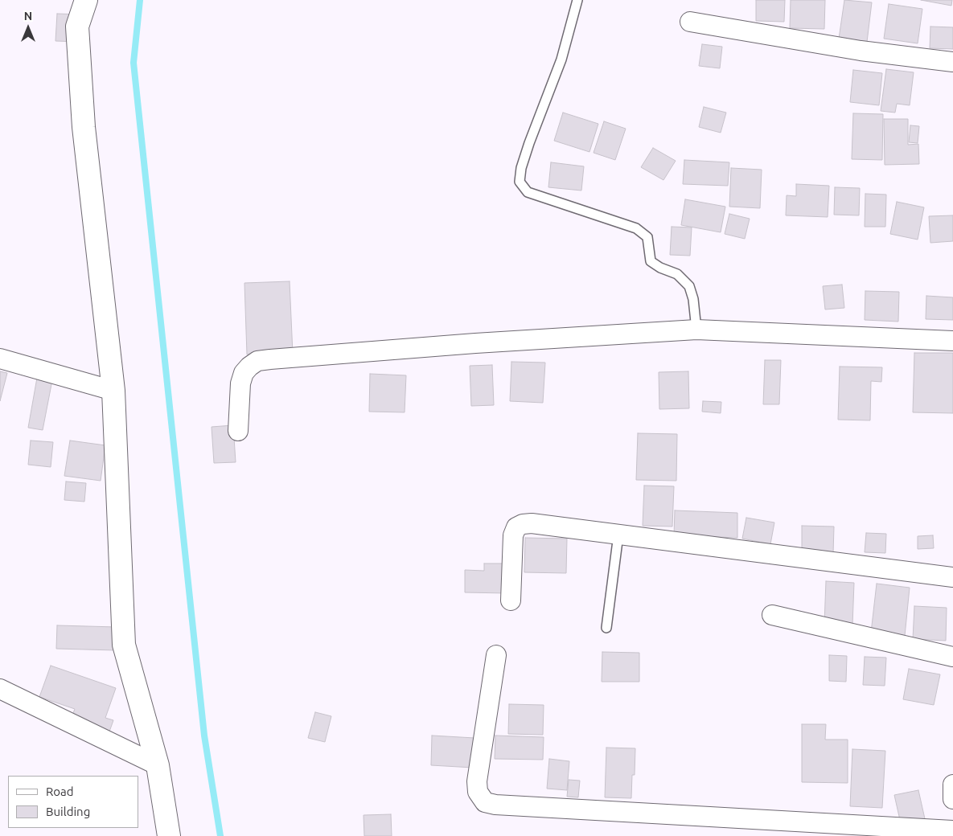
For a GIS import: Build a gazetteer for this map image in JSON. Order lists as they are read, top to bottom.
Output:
{
  "legend": ["Road", "Building"],
  "north": "top"
}
